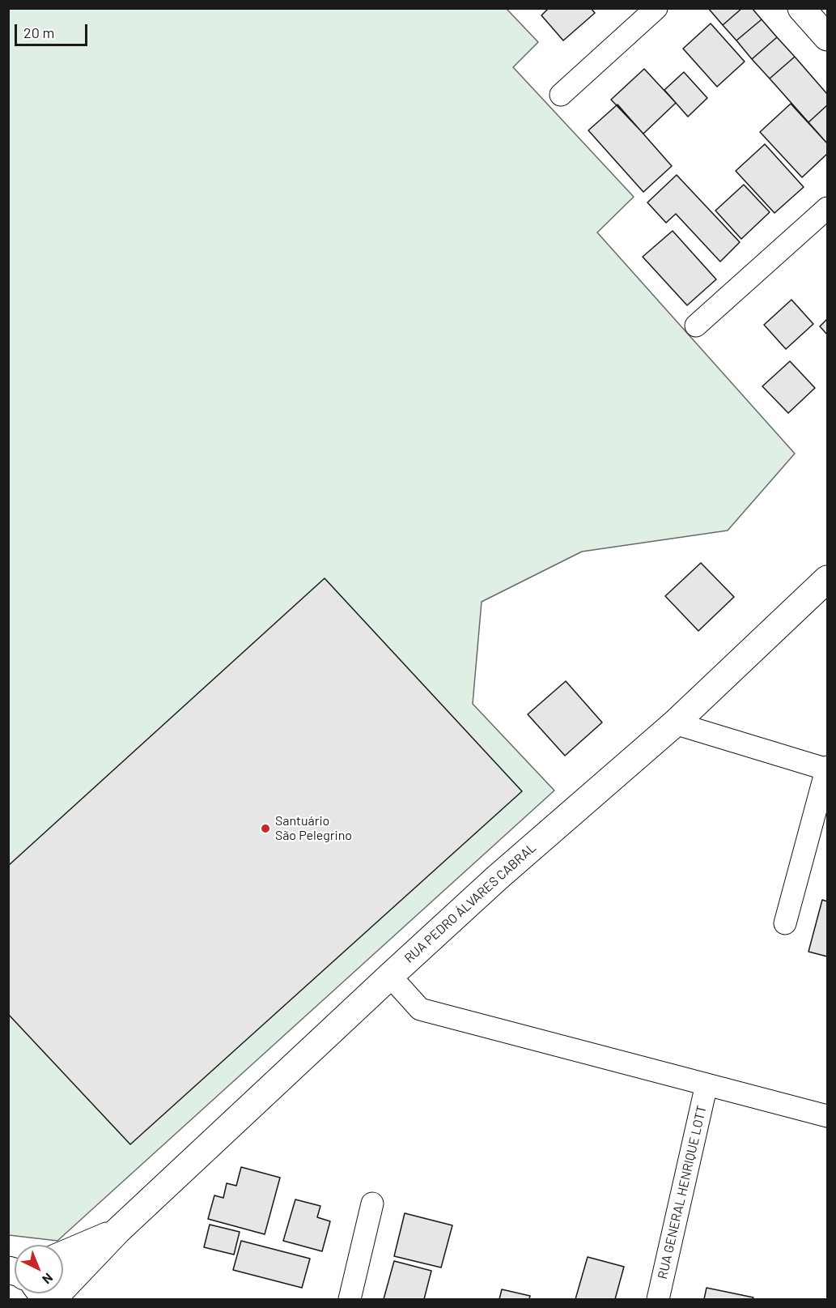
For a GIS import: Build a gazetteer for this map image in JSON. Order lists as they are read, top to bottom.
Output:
{
  "streets": {
    "street": ["RUA PEDRO ÁLVARES CABRAL", "RUA GENERAL HENRIQUE LOTT"]
  },
  "places": ["Santuário São Pelegrino"],
  "scale_bar": "20 m",
  "north": "bottom right"
}
